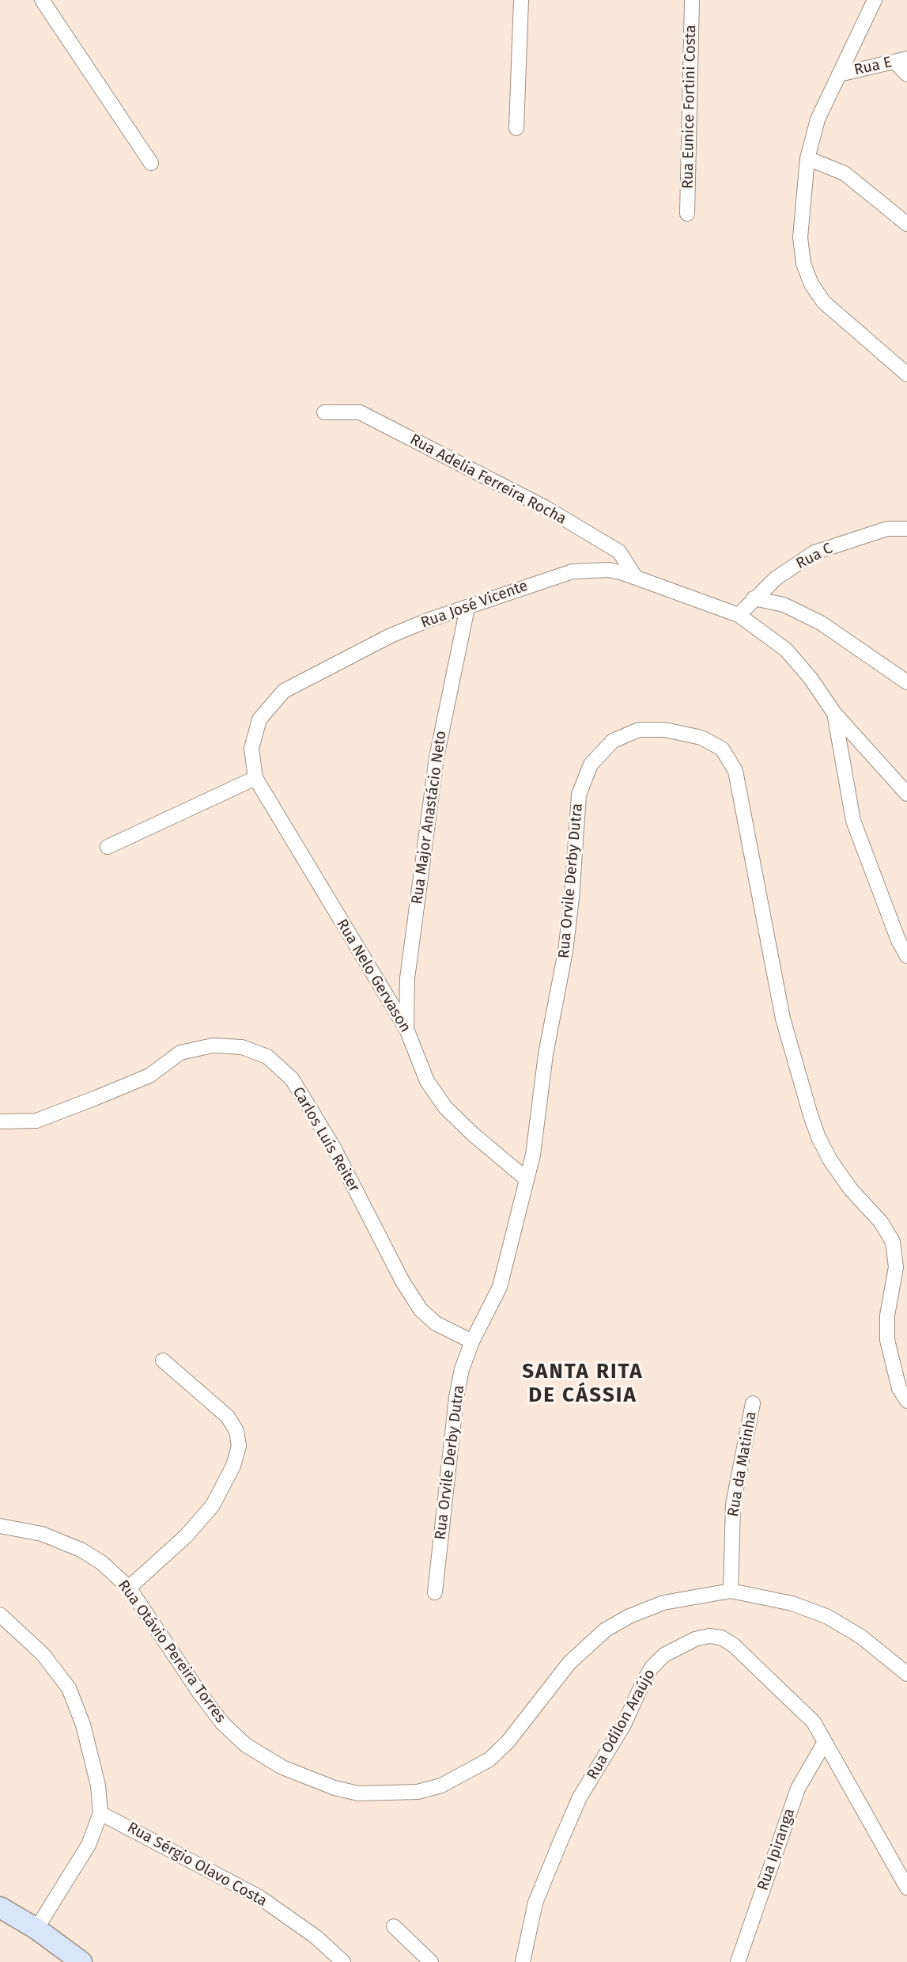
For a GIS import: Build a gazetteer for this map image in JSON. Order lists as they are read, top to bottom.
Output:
{
  "streets": {
    "street": [
      "Rua E",
      "Rua Eunice Fortini Costa",
      "Rua Adelia Ferreira Rocha",
      "Rua C",
      "Rua José Vicente",
      "Rua Major Anastácio Neto",
      "Rua Orvile Derby Dutra",
      "Rua Nelo Gervason",
      "Carlos Luís Reiter",
      "Rua da Matinha",
      "Rua Otávio Pereira Torres",
      "Rua Odilon Araújo",
      "Rua Ipiranga",
      "Rua Sérgio Olavo Costa"
    ]
  },
  "crossings": [
    ["Rua Adelia Ferreira Rocha", "Rua José Vicente"],
    ["Rua C", "Rua José Vicente"],
    ["Rua José Vicente", "Rua Major Anastácio Neto"],
    ["Rua José Vicente", "Rua Nelo Gervason"],
    ["Rua Major Anastácio Neto", "Rua Nelo Gervason"],
    ["Rua Orvile Derby Dutra", "Rua Nelo Gervason"],
    ["Rua Orvile Derby Dutra", "Carlos Luís Reiter"],
    ["Rua da Matinha", "Rua Otávio Pereira Torres"],
    ["Rua Odilon Araújo", "Rua Ipiranga"]
  ],
  "districts": ["SANTA RITA DE CÁSSIA"]
}
